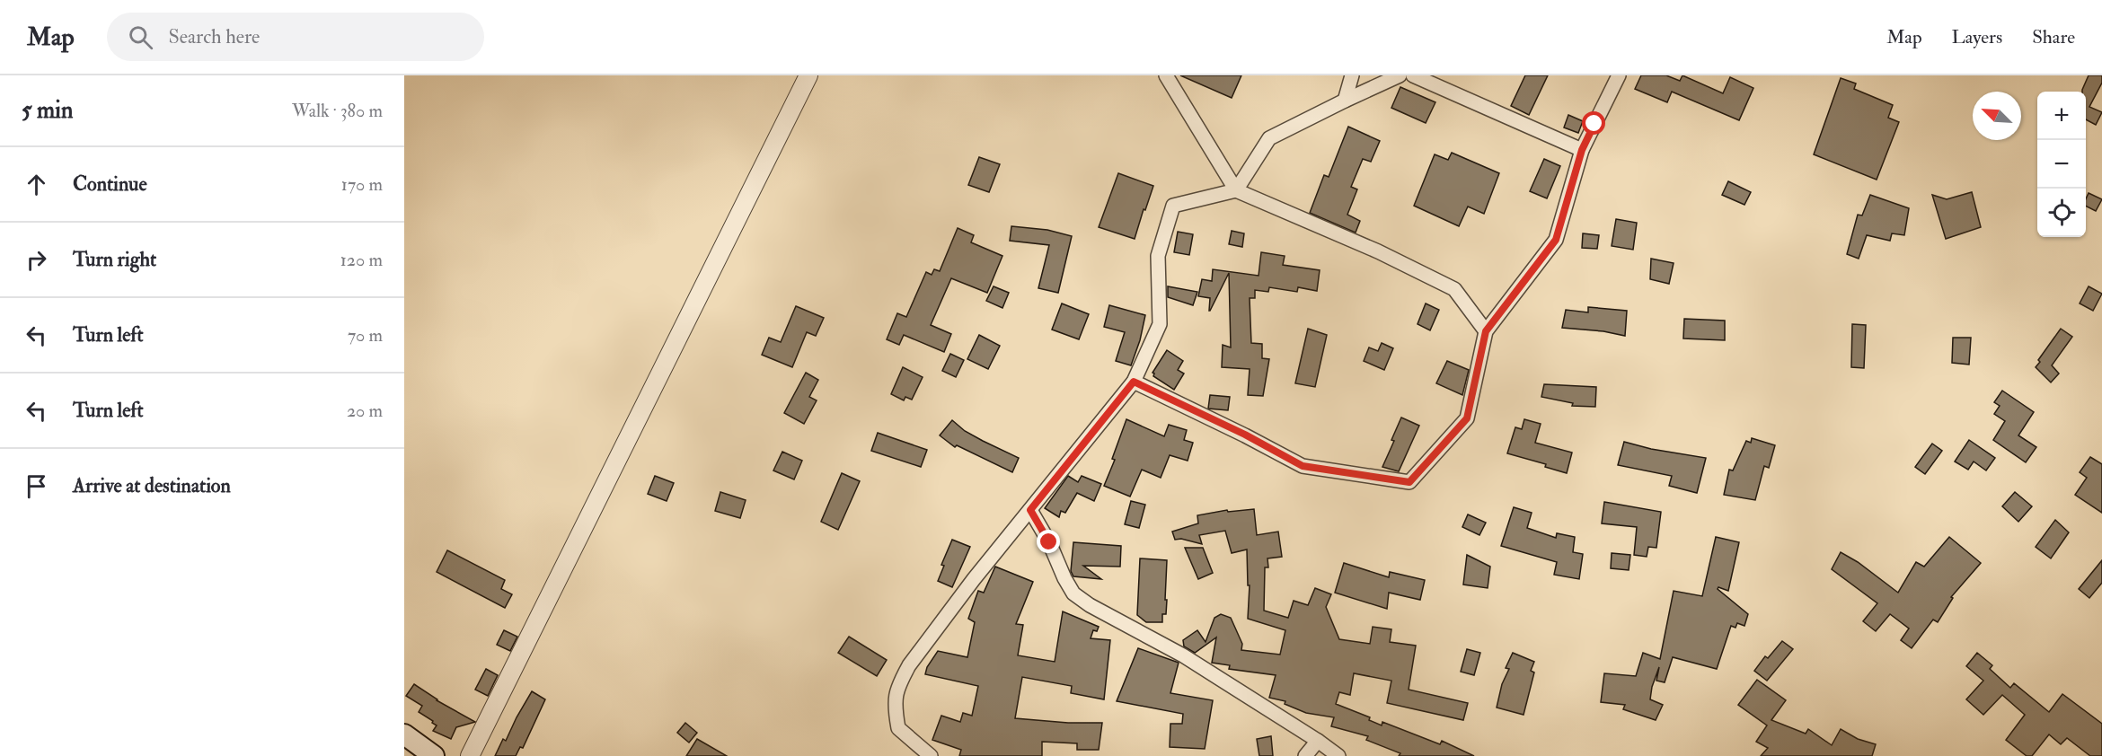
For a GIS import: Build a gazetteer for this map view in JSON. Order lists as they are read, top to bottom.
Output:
{
  "north": "top left",
  "page": {
    "header": "Map",
    "search": "Search here",
    "nav": ["Map", "Layers", "Share"],
    "heading": ["5 min", "Walk · 380 m"],
    "map_buttons": ["+", "−"],
    "list": [
      ["Continue", "170 m"],
      ["Turn right", "120 m"],
      ["Turn left", "70 m"],
      ["Turn left", "20 m"],
      "Arrive at destination"
    ]
  }
}
